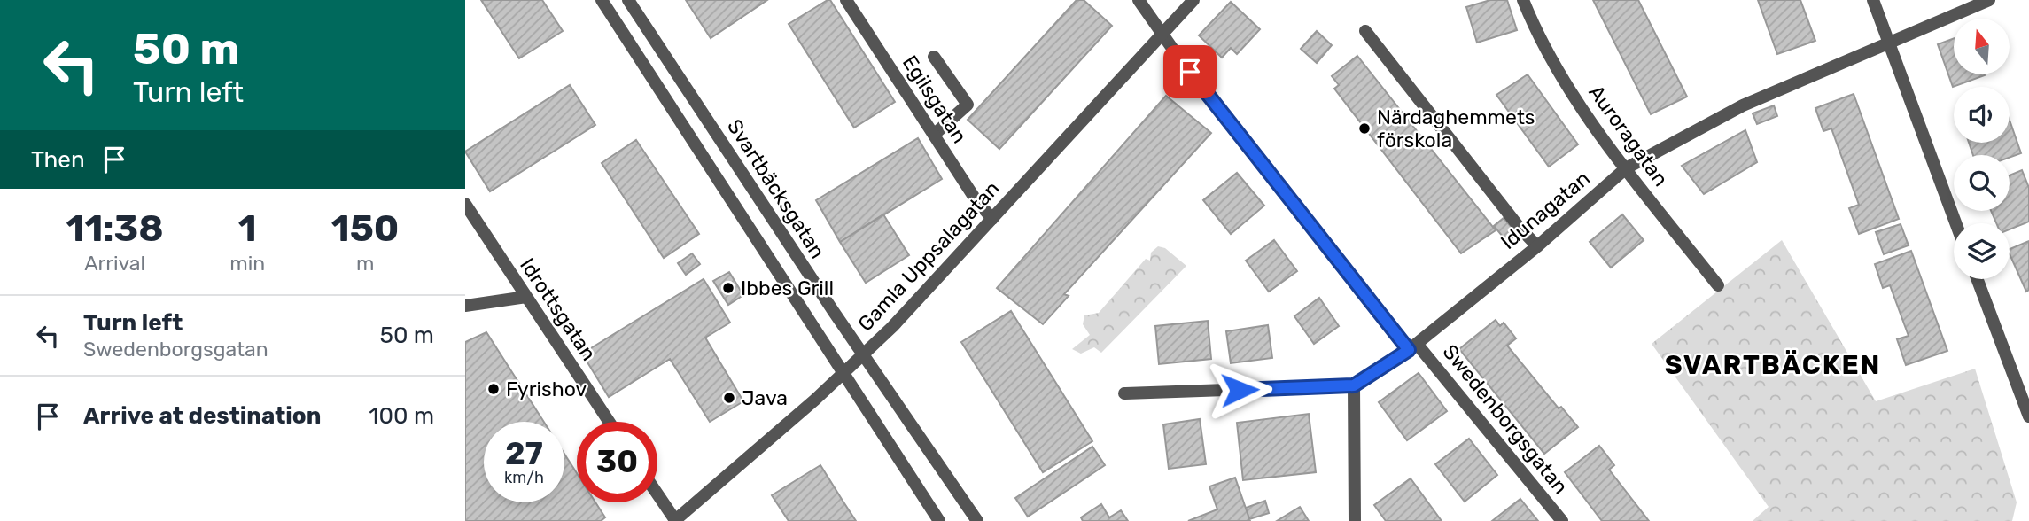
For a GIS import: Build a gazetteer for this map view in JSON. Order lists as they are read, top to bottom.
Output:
{
  "streets": {
    "street": [
      "Egilsgatan",
      "Auroragatan",
      "Svartbäcksgatan",
      "Idunagatan",
      "Gamla Uppsalagatan",
      "Idrottsgatan",
      "Swedenborgsgatan"
    ]
  },
  "crossings": [
    ["Egilsgatan", "Gamla Uppsalagatan"],
    ["Auroragatan", "Idunagatan"],
    ["Svartbäcksgatan", "Gamla Uppsalagatan"],
    ["Idunagatan", "Swedenborgsgatan"],
    ["Gamla Uppsalagatan", "Swedenborgsgatan"]
  ],
  "districts": ["SVARTBÄCKEN"],
  "places": [
    "Närdaghemmets förskola",
    "Ibbes Grill",
    "Fyrishov",
    "Java"
  ],
  "north": "top",
  "page": {
    "turn": ["50 m", "Turn left"],
    "then": "Then",
    "eta": [
      "11:38",
      "Arrival",
      "1",
      "min",
      "150",
      "m"
    ],
    "list": [
      {
        "name": "Turn left",
        "note": "Swedenborgsgatan",
        "value": "50 m"
      },
      {
        "name": "Arrive at destination",
        "value": "100 m"
      }
    ],
    "speed": "27 km/h",
    "limit": "30"
  }
}
